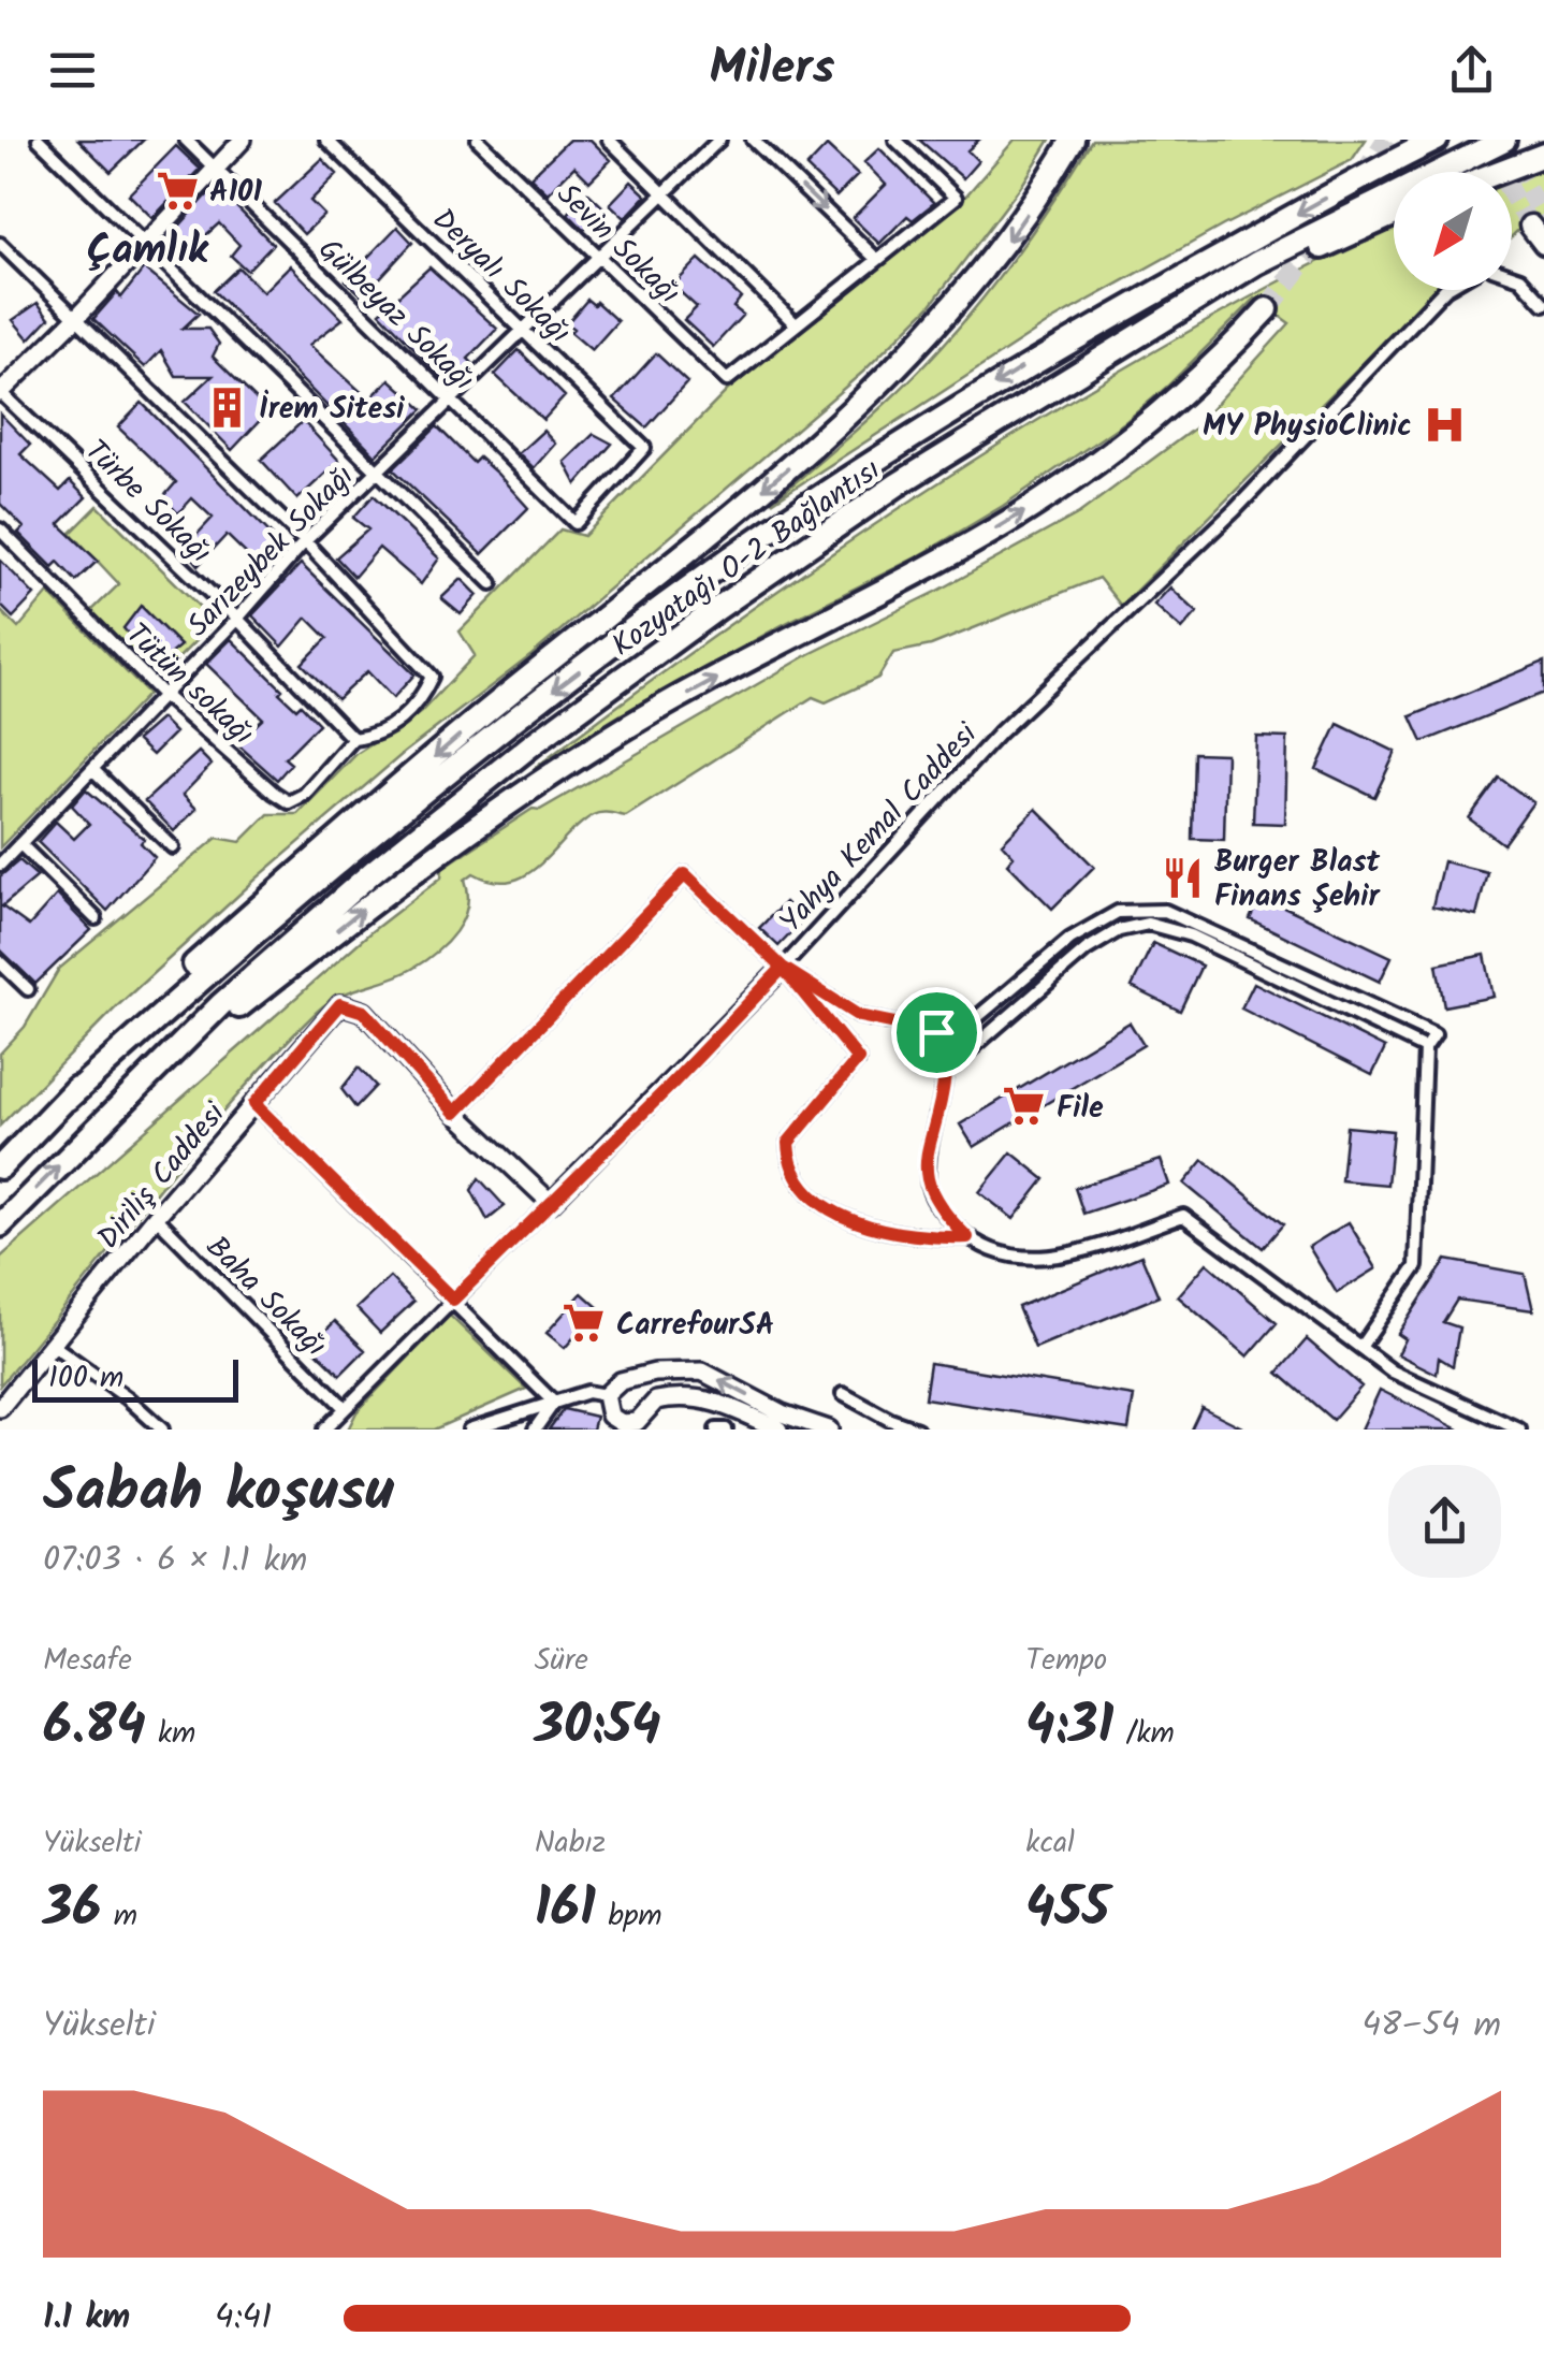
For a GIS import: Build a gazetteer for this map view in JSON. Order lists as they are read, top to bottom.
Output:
{
  "streets": {
    "highway": ["Kozyatağı O-2 Bağlantısı"],
    "street": [
      "Sevin Sokağı",
      "Deryalı Sokağı",
      "Gülbeyaz Sokağı",
      "Türbe Sokağı",
      "Sarızeybek Sokağı",
      "Tütün sokağı",
      "Yahya Kemal Caddesi",
      "Diriliş Caddesi",
      "Baha Sokağı"
    ]
  },
  "crossings": [
    ["Sevin Sokağı", "Sarızeybek Sokağı"],
    ["Deryalı Sokağı", "Gülbeyaz Sokağı"],
    ["Deryalı Sokağı", "Sarızeybek Sokağı"],
    ["Gülbeyaz Sokağı", "Sarızeybek Sokağı"],
    ["Türbe Sokağı", "Sarızeybek Sokağı"],
    ["Türbe Sokağı", "Tütün sokağı"],
    ["Sarızeybek Sokağı", "Tütün sokağı"],
    ["Yahya Kemal Caddesi", "Diriliş Caddesi"],
    ["Yahya Kemal Caddesi", "Baha Sokağı"],
    ["Diriliş Caddesi", "Baha Sokağı"]
  ],
  "districts": ["Çamlık"],
  "places": {
    "supermarket": ["A101", "File", "CarrefourSA"],
    "building": ["İrem Sitesi"],
    "hospital": ["MY PhysioClinic"],
    "restaurant": ["Burger Blast Finans Şehir"]
  },
  "scale_bar": "100 m",
  "north": "bottom left",
  "page": {
    "header": "Milers",
    "scale": "100 m",
    "heading": ["Sabah koşusu", "07:03 · 6 × 1.1 km"],
    "stats": [
      ["Mesafe", "6.84 km"],
      ["Süre", "30:54"],
      ["Tempo", "4:31 /km"],
      ["Yükselti", "36 m"],
      ["Nabız", "161 bpm"],
      ["kcal", "455"]
    ],
    "chart": ["Yükselti", "48–54 m"],
    "list": [
      {
        "name": "1.1 km",
        "note": "4:41"
      }
    ]
  }
}
